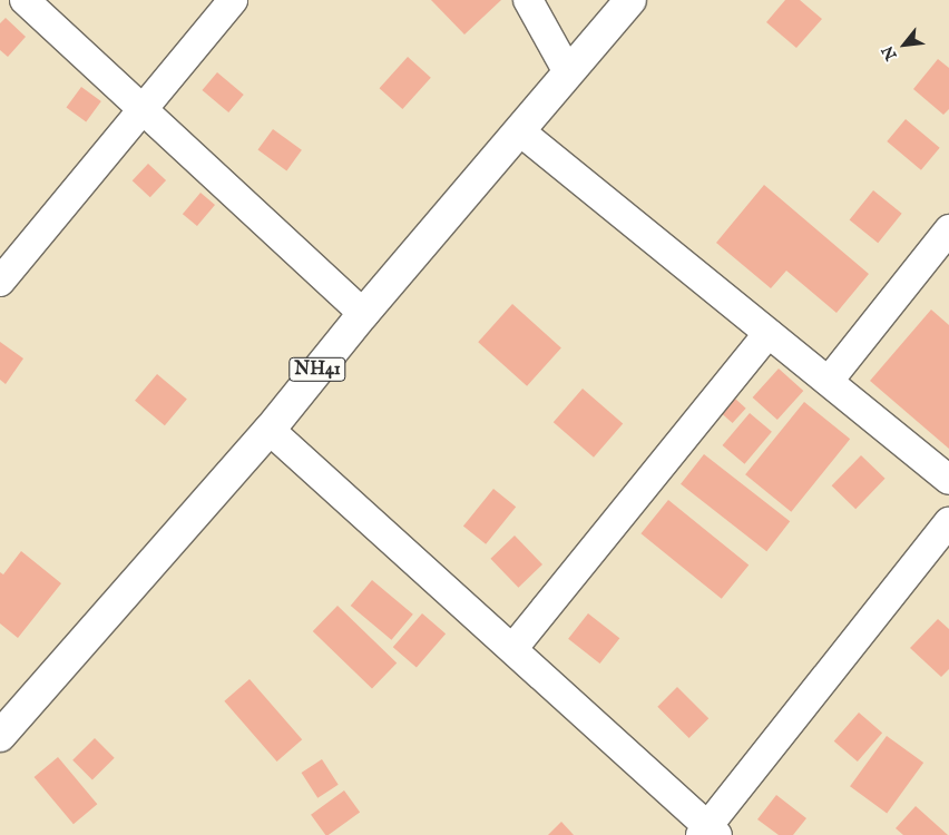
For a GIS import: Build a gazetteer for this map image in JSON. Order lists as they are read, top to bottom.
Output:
{
  "streets": {
    "highway": ["NH41"]
  },
  "north": "bottom left"
}
